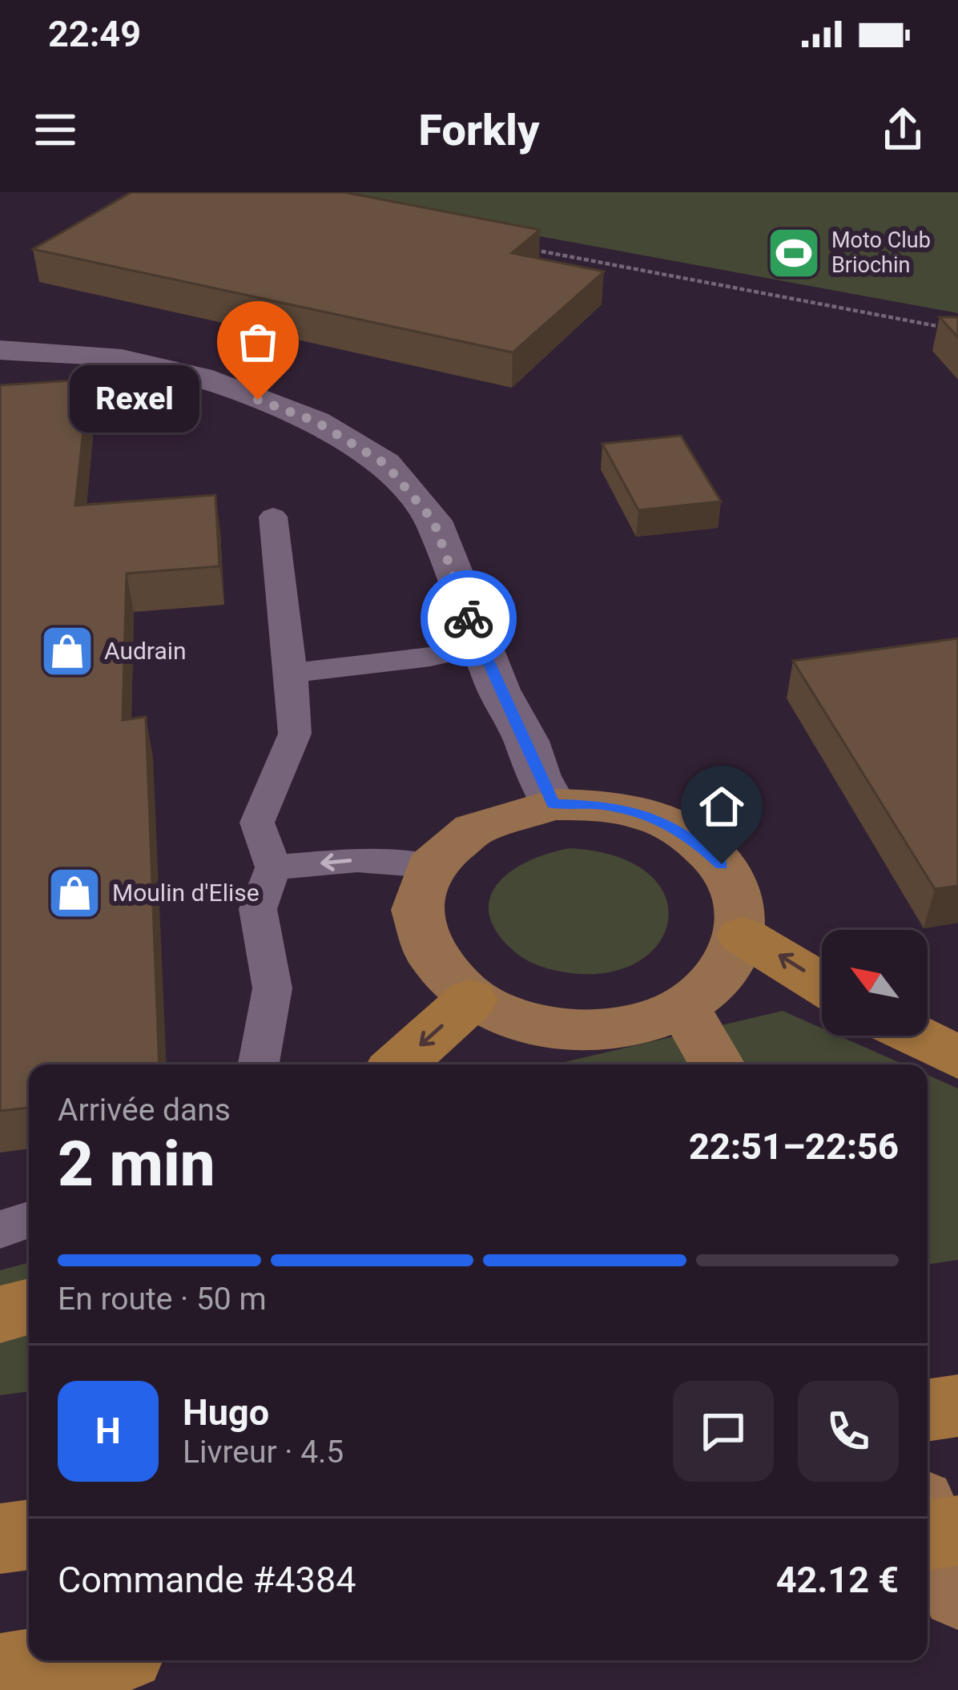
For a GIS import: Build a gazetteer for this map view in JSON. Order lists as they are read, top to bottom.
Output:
{
  "places": {
    "sports": ["Moto Club Briochin"],
    "other": ["Rexel"],
    "shop": ["Audrain", "Moulin d'Elise"]
  },
  "north": "top left",
  "page": {
    "status": "22:49",
    "header": "Forkly",
    "bubble": "Rexel",
    "heading": ["2 min", "Arrivée dans", "22:51–22:56"],
    "panel": [
      "Hugo",
      "Livreur · 4.5",
      "Commande #4384",
      "42.12 €"
    ],
    "bar": "En route · 50 m",
    "round": "H"
  }
}
